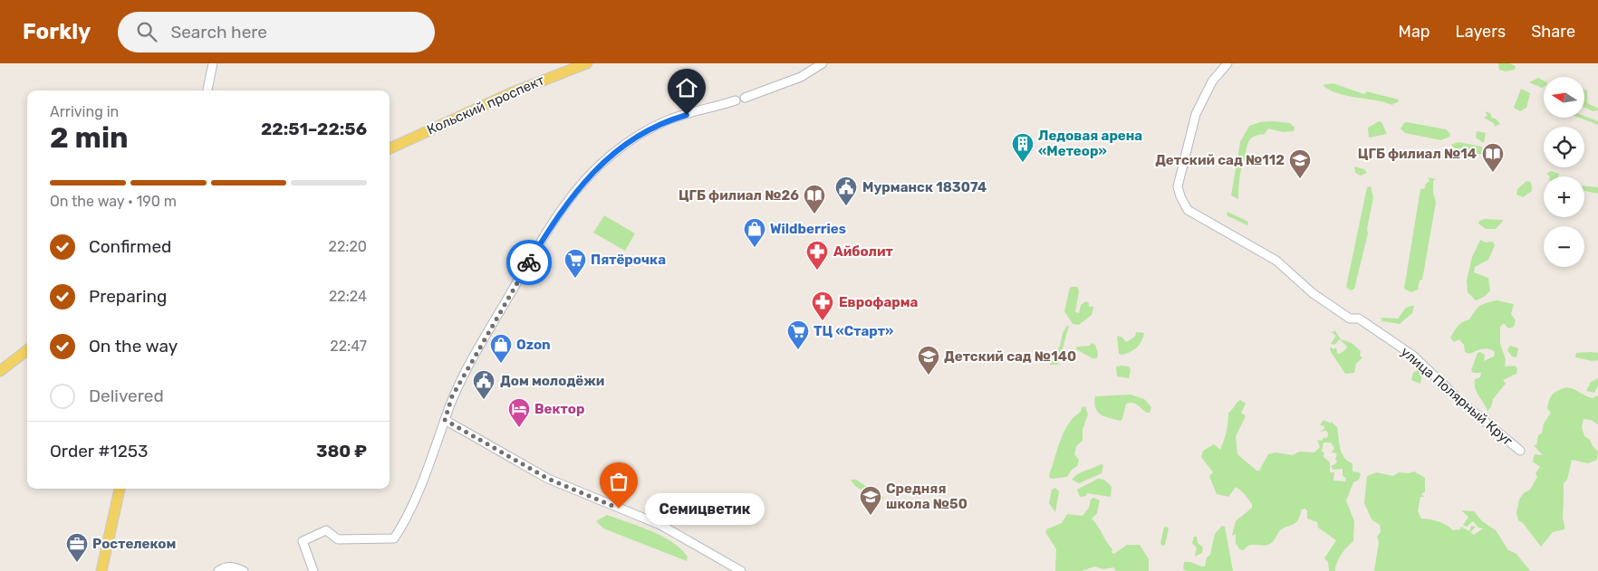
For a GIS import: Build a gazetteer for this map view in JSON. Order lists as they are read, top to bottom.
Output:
{
  "streets": {
    "main road": ["Кольский проспект"],
    "street": ["улица Полярный Круг"]
  },
  "places": {
    "building": ["Ледовая арена «Метеор»"],
    "library": ["ЦГБ филиал №14", "ЦГБ филиал №26"],
    "school or university": ["Детский сад №112", "Детский сад №140", "Средняя школа №50"],
    "public building": ["Мурманск 183074", "Дом молодёжи"],
    "shop": ["Wildberries", "Ozon"],
    "pharmacy": ["Айболит", "Еврофарма"],
    "supermarket": ["Пятёрочка", "ТЦ «Старт»"],
    "hotel": ["Вектор"],
    "other": ["Семицветик"],
    "office": ["Ростелеком"]
  },
  "north": "left",
  "page": {
    "header": "Forkly",
    "search": "Search here",
    "nav": ["Map", "Layers", "Share"],
    "map_buttons": ["+", "−"],
    "heading": ["2 min", "Arriving in", "22:51–22:56"],
    "panel": ["Order #1253", "380 ₽"],
    "bar": "On the way · 190 m",
    "list": [
      ["Confirmed", "22:20"],
      ["Preparing", "22:24"],
      ["On the way", "22:47"],
      "Delivered"
    ],
    "bubble": "Семицветик"
  }
}
